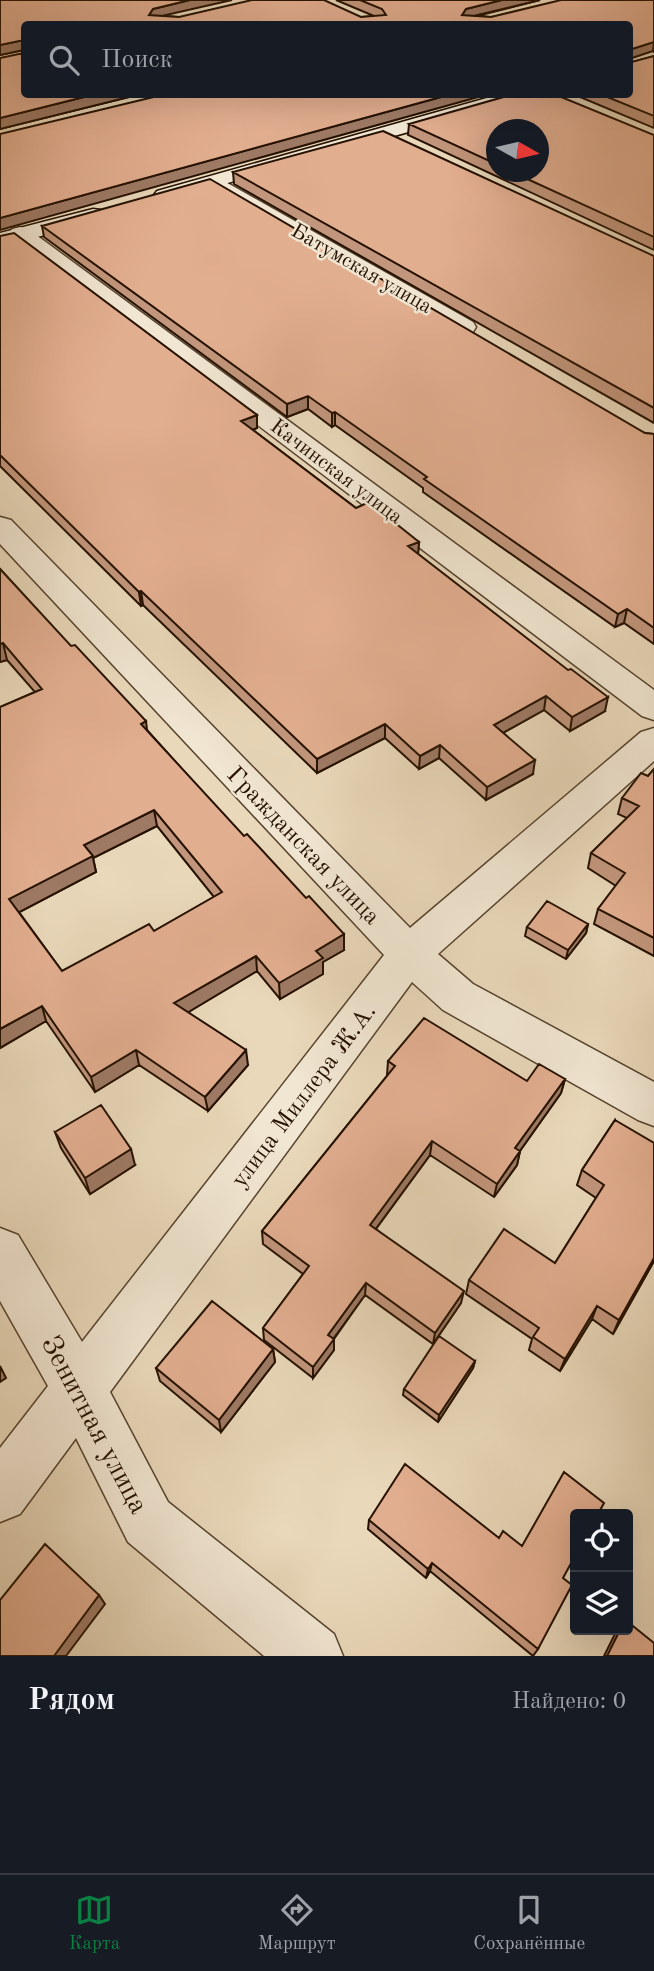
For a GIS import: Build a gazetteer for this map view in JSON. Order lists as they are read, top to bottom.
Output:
{
  "streets": {
    "street": [
      "Батумская улица",
      "Качинская улица",
      "Гражданская улица",
      "улица Миллера Ж.А.",
      "Зенитная улица"
    ]
  },
  "crossings": [
    ["Гражданская улица", "улица Миллера Ж.А."],
    ["улица Миллера Ж.А.", "Зенитная улица"]
  ],
  "north": "right",
  "page": {
    "search": "Поиск",
    "heading": ["Рядом", "Найдено: 0"],
    "nav": ["Карта", "Маршрут", "Сохранённые"]
  }
}
